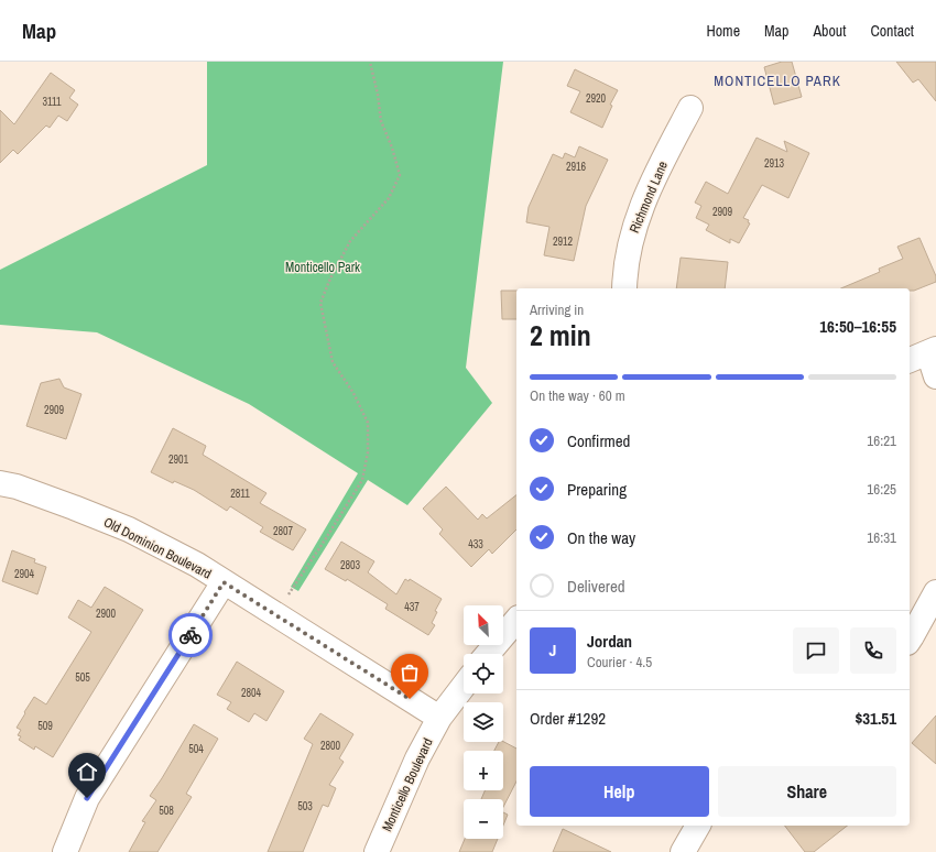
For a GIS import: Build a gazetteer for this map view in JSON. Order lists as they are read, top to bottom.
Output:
{
  "streets": {
    "street": ["Richmond Lane", "Old Dominion Boulevard", "Monticello Boulevard"]
  },
  "crossings": [
    ["Old Dominion Boulevard", "Monticello Boulevard"]
  ],
  "districts": ["MONTICELLO PARK"],
  "parks": ["Monticello Park"],
  "house_numbers": [
    "2920",
    "3111",
    "2913",
    "2916",
    "2909",
    "2912",
    "2909",
    "2901",
    "2811",
    "2807",
    "433",
    "2803",
    "2904",
    "437",
    "2900",
    "505",
    "2804",
    "509",
    "2800",
    "504",
    "503",
    "508"
  ],
  "north": "top left",
  "page": {
    "header": "Map",
    "nav": [
      "Home",
      "Map",
      "About",
      "Contact"
    ],
    "heading": ["2 min", "Arriving in", "16:50–16:55"],
    "panel": [
      "Jordan",
      "Courier · 4.5",
      "Order #1292",
      "$31.51"
    ],
    "bar": "On the way · 60 m",
    "list": [
      ["Confirmed", "16:21"],
      ["Preparing", "16:25"],
      ["On the way", "16:31"],
      "Delivered"
    ],
    "map_buttons": ["+", "−"],
    "round": "J",
    "buttons": ["Help", "Share"]
  }
}
